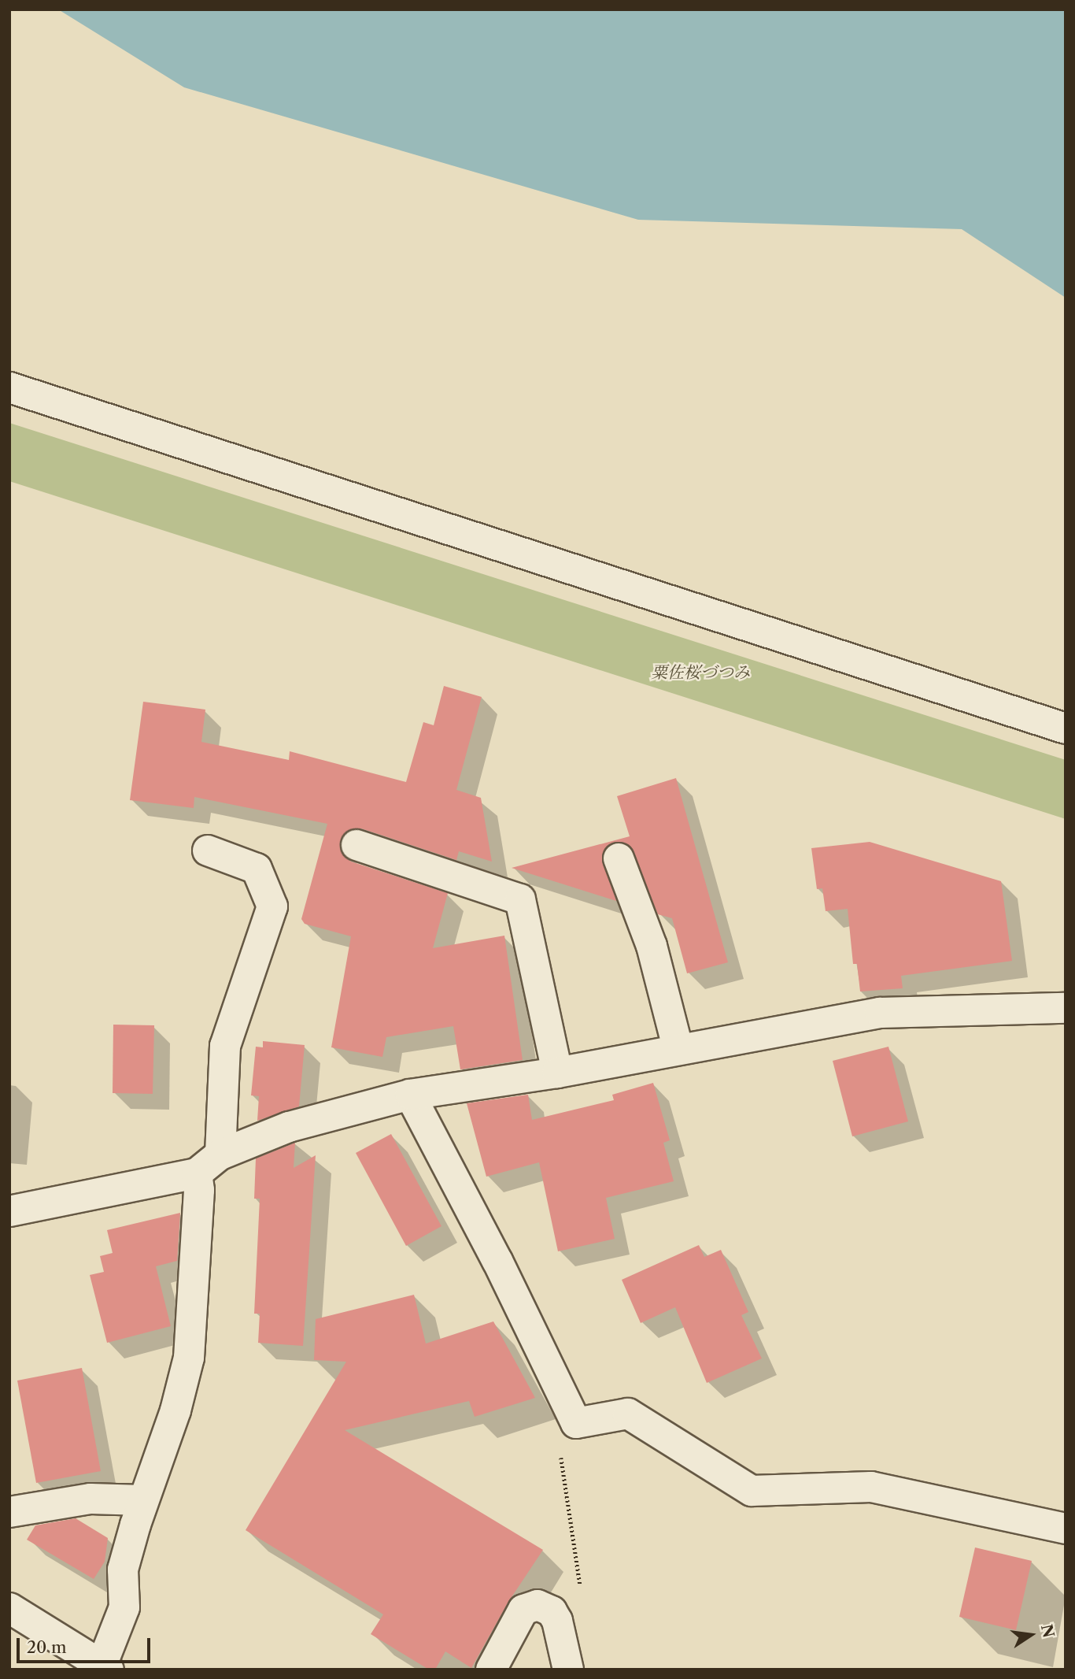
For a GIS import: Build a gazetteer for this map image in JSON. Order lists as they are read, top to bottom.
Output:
{
  "parks": ["粟佐桜づつみ"],
  "scale_bar": "20 m",
  "north": "right"
}
